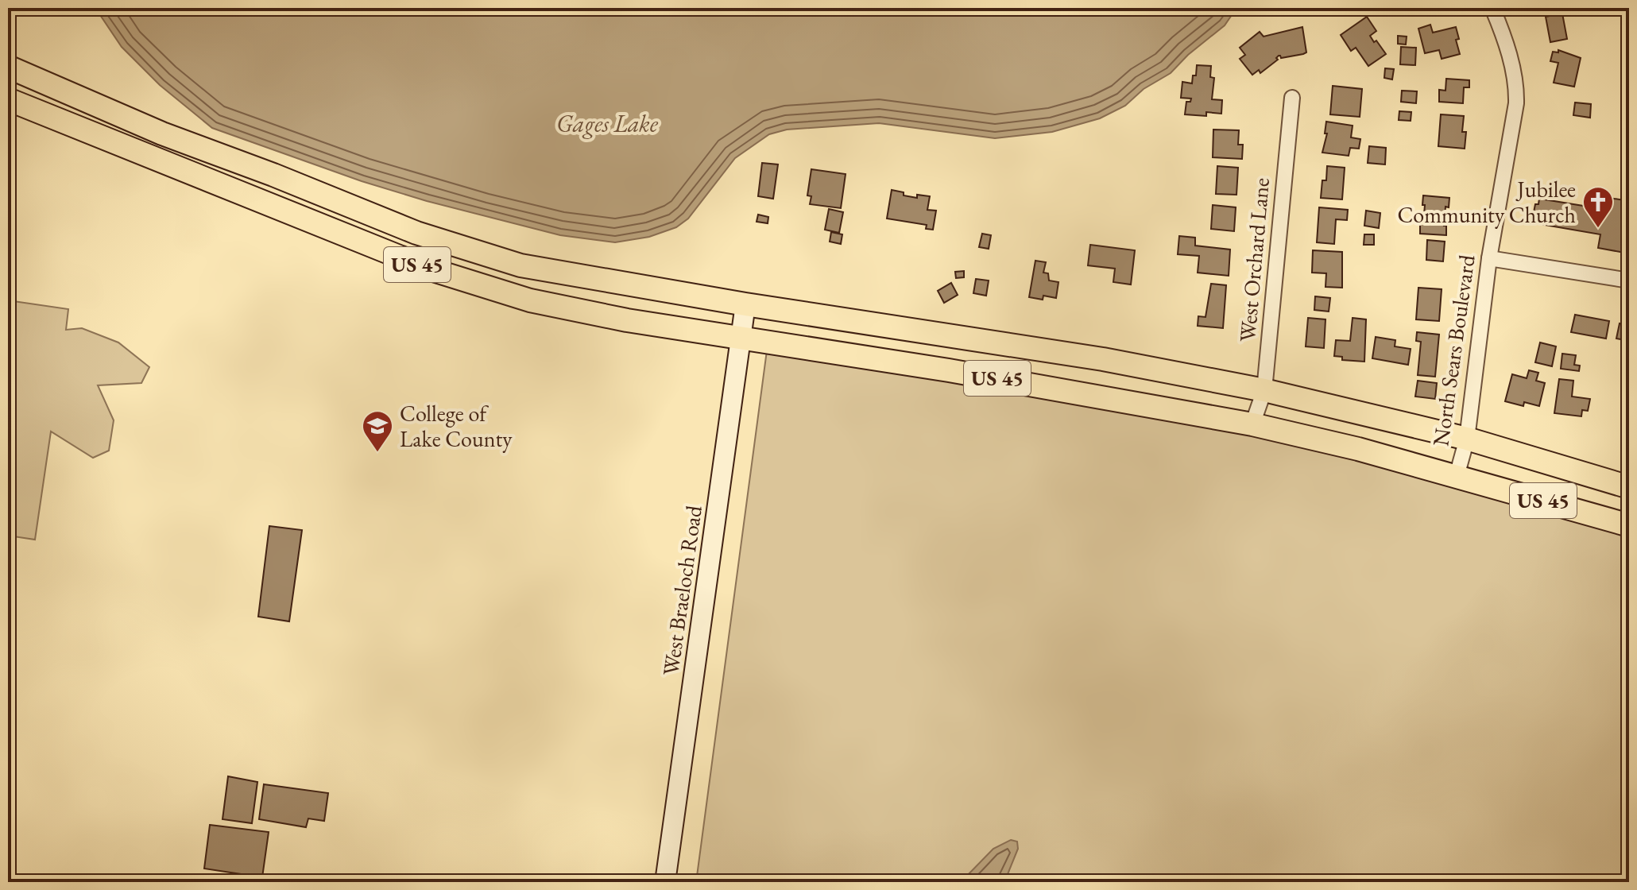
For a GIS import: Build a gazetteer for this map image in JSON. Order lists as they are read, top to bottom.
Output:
{
  "streets": {
    "main road": ["US 45"],
    "street": ["West Orchard Lane", "North Sears Boulevard", "West Braeloch Road"]
  },
  "crossings": [
    ["West Orchard Lane", "US 45"],
    ["US 45", "North Sears Boulevard"],
    ["US 45", "West Braeloch Road"]
  ],
  "water": ["Gages Lake"],
  "places": {
    "church": ["Jubilee Community Church"],
    "school or university": ["College of Lake County"]
  }
}
